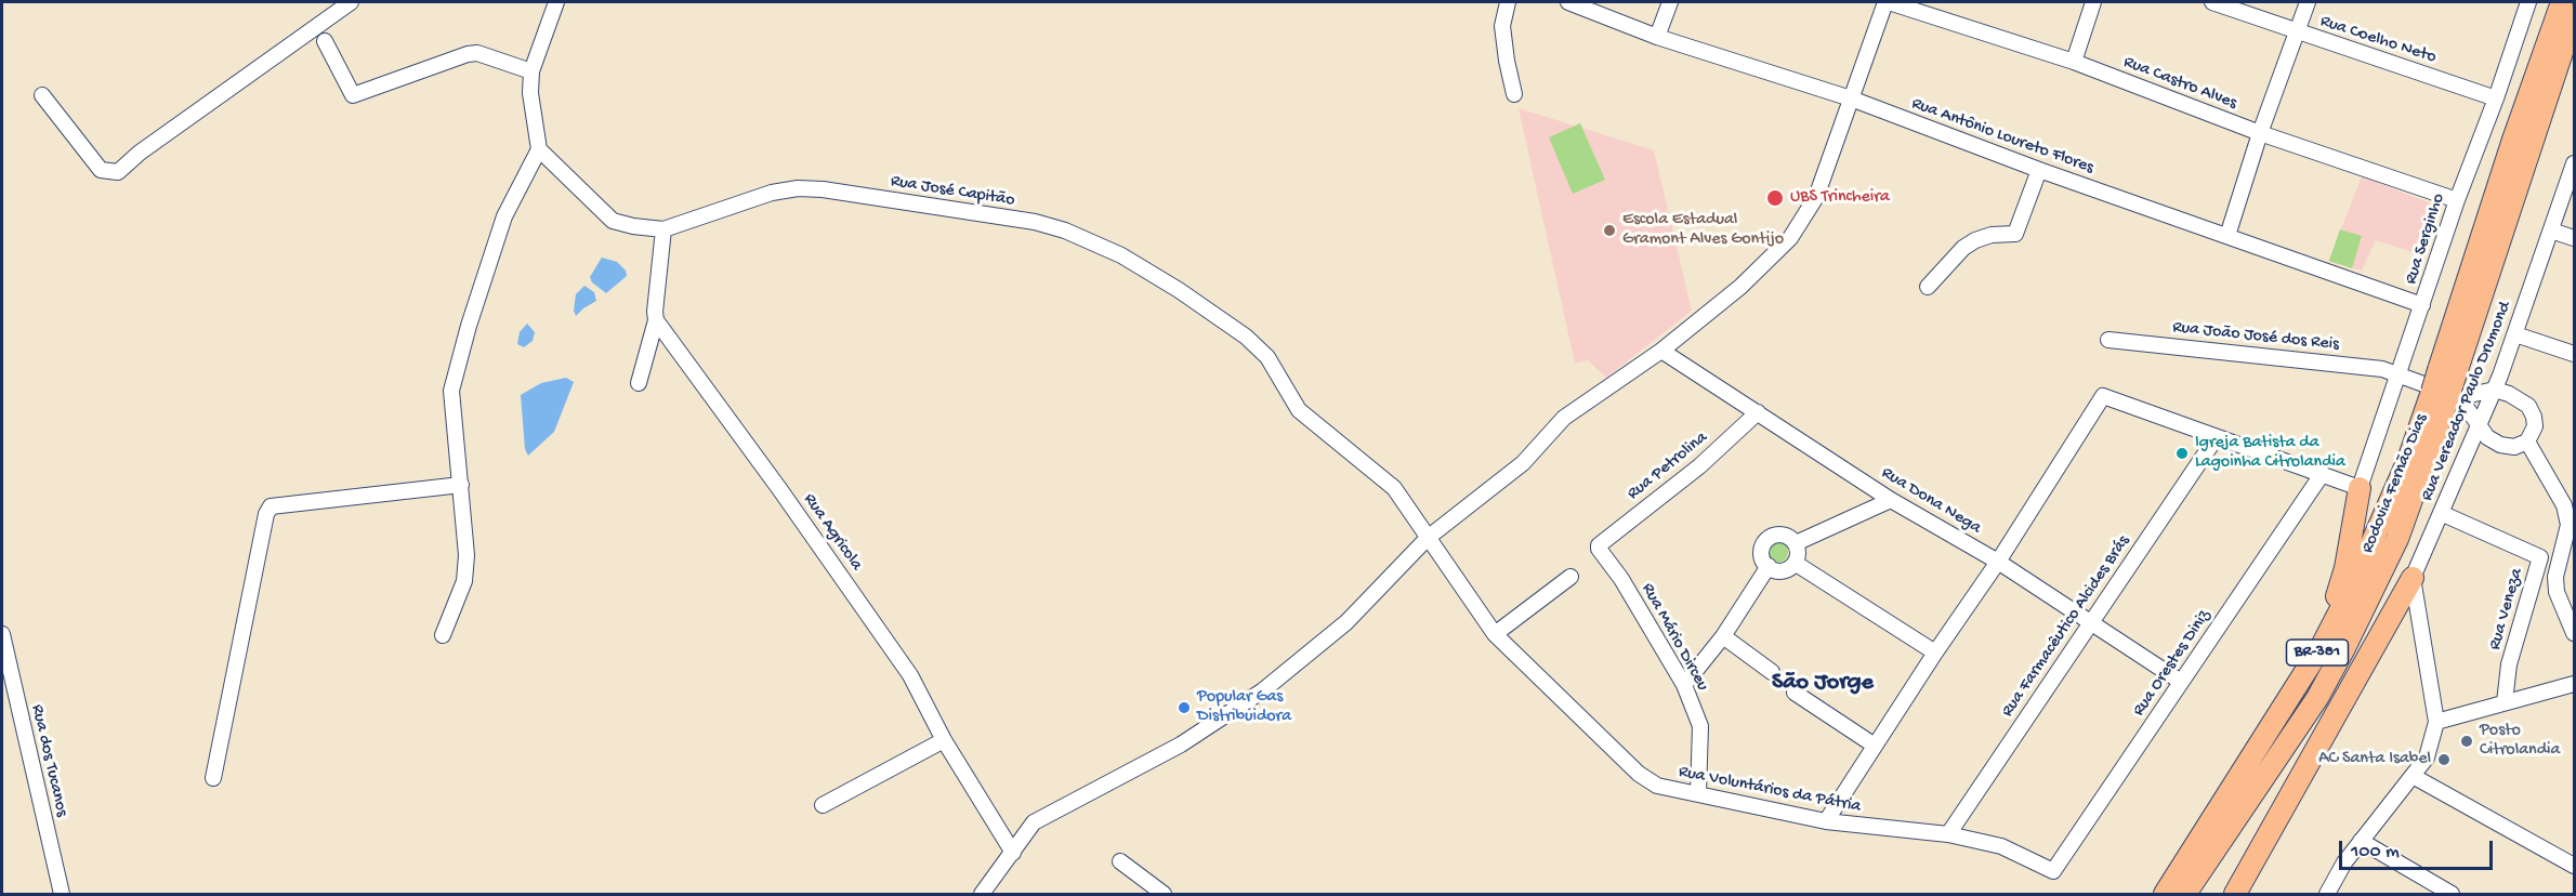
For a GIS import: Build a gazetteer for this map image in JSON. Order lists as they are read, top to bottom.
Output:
{
  "streets": {
    "highway": ["Rodovia Fernão Dias", "BR-381"],
    "street": [
      "Rua Coelho Neto",
      "Rua Castro Alves",
      "Rua Antônio Loureto Flores",
      "Rua José Capitão",
      "Rua Serginho",
      "Rua João José dos Reis",
      "Rua Vereador Paulo Drumond",
      "Rua Petrolina",
      "Rua Dona Nega",
      "Rua Agricola",
      "Rua Veneza",
      "Rua Farmacêutico Alcides Brás",
      "Rua Mário Dirceu",
      "Rua Orestes Diniz",
      "Rua dos Tucanos",
      "Rua Voluntários da Pátria"
    ]
  },
  "crossings": [
    ["Rua Coelho Neto", "Rua Serginho"],
    ["Rua Castro Alves", "Rua Serginho"],
    ["Rua Antônio Loureto Flores", "Rua Serginho"],
    ["Rua José Capitão", "Rua Voluntários da Pátria"],
    ["Rua Serginho", "Rua João José dos Reis"],
    ["Rua João José dos Reis", "Rodovia Fernão Dias"],
    ["Rua Vereador Paulo Drumond", "Rua Veneza"],
    ["Rua Petrolina", "Rua Dona Nega"],
    ["Rua Petrolina", "Rua Mário Dirceu"],
    ["Rua Dona Nega", "Rua Farmacêutico Alcides Brás"],
    ["Rua Dona Nega", "Rua Orestes Diniz"],
    ["Rua Farmacêutico Alcides Brás", "Rua Voluntários da Pátria"],
    ["Rua Mário Dirceu", "Rua Voluntários da Pátria"],
    ["Rua Orestes Diniz", "Rua Voluntários da Pátria"]
  ],
  "districts": ["São Jorge"],
  "places": [
    "UBS Trincheira",
    "Escola Estadual Gramont Alves Gontijo",
    "Igreja Batista da Lagoinha Citrolandia",
    "Popular Gas Distribuidora",
    "Posto Citrolandia",
    "AC Santa Isabel"
  ],
  "scale_bar": "100 m"
}
